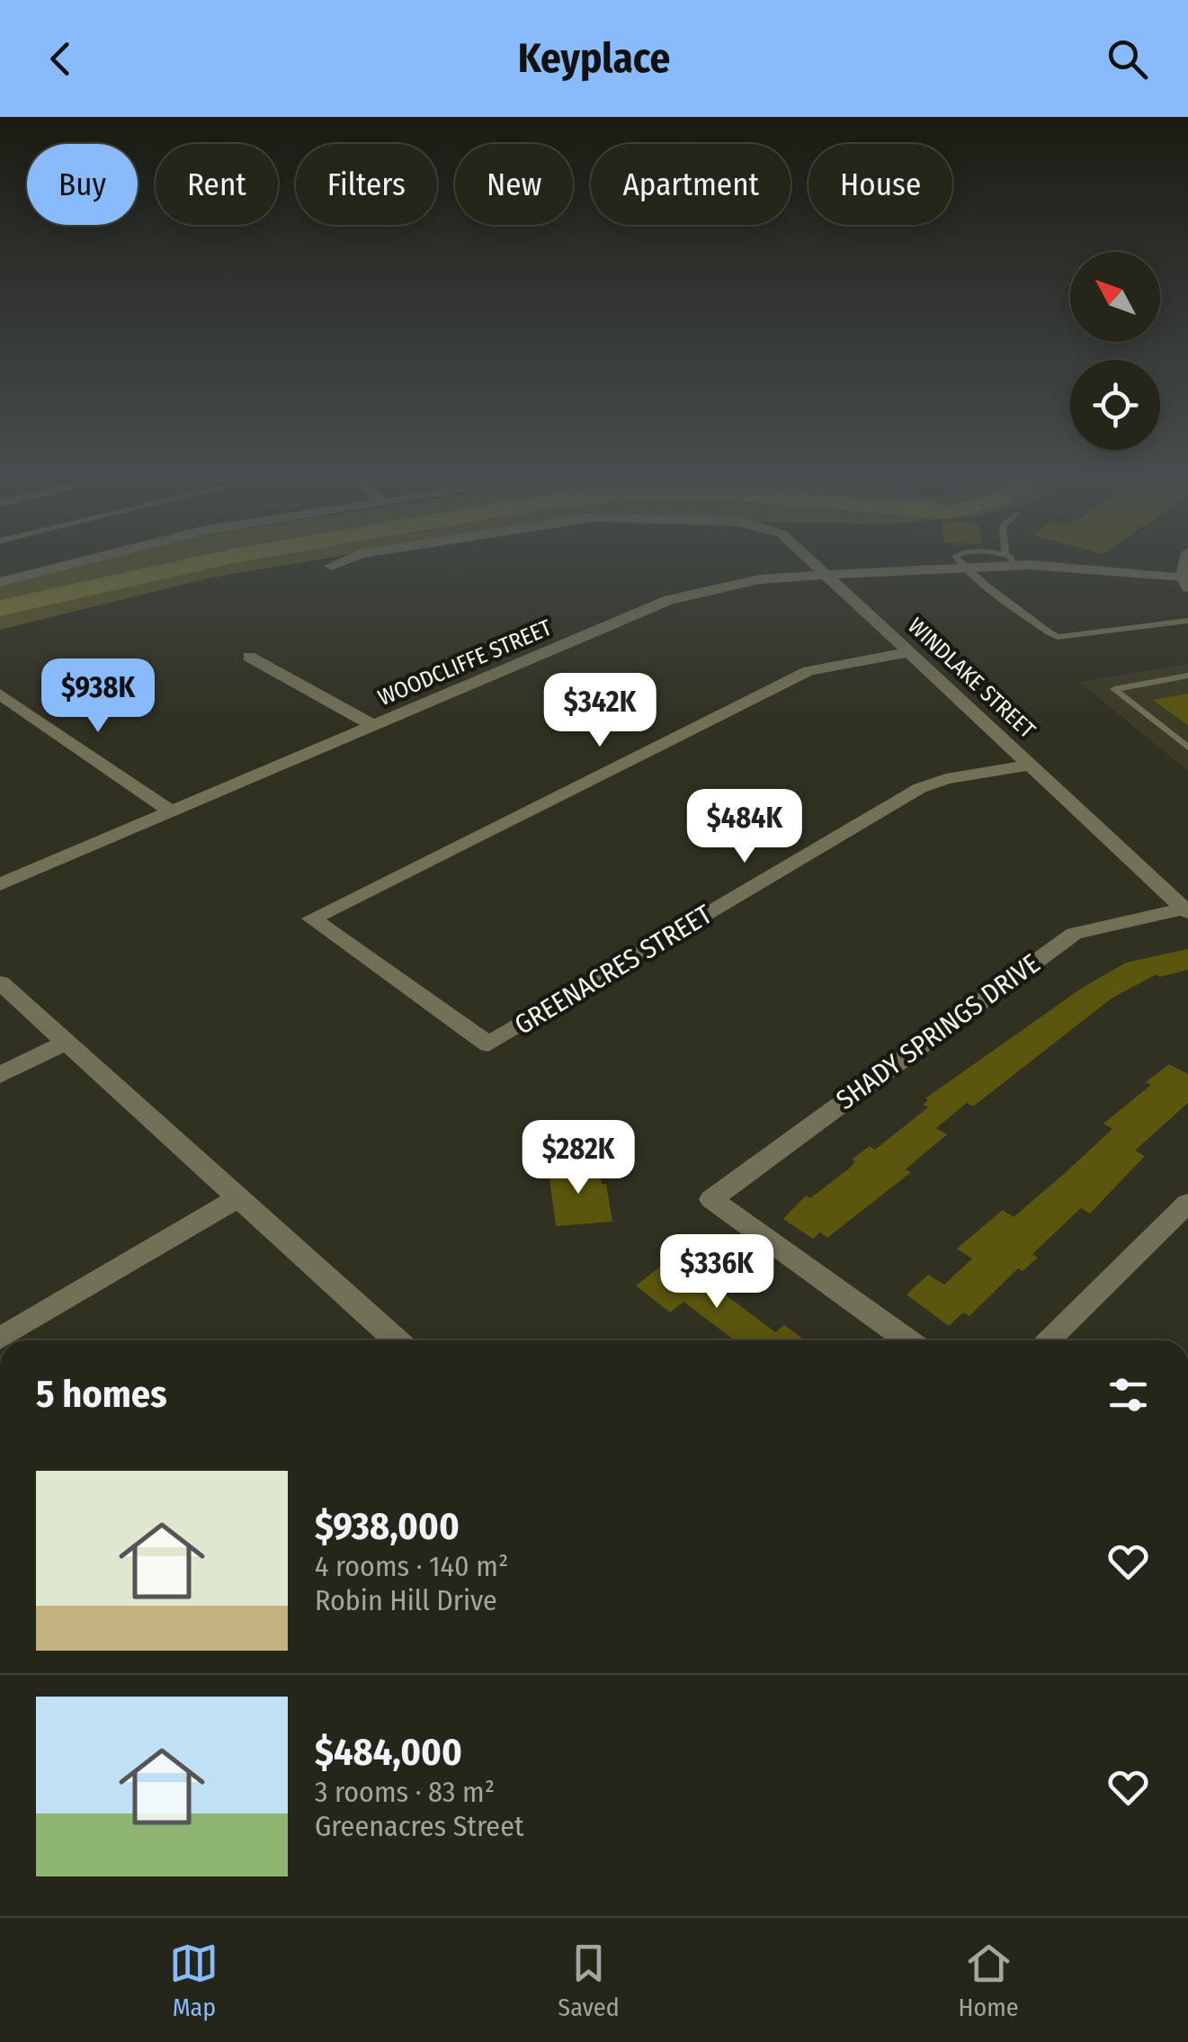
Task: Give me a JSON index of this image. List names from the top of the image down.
{
  "streets": {
    "street": [
      "WOODCLIFFE STREET",
      "WINDLAKE STREET",
      "GREENACRES STREET",
      "SHADY SPRINGS DRIVE"
    ]
  },
  "crossings": [
    ["WOODCLIFFE STREET", "WINDLAKE STREET"],
    ["WINDLAKE STREET", "GREENACRES STREET"],
    ["WINDLAKE STREET", "SHADY SPRINGS DRIVE"]
  ],
  "north": "top left",
  "page": {
    "header": "Keyplace",
    "chip": [
      "Buy",
      "Rent",
      "Filters",
      "New",
      "Apartment",
      "House"
    ],
    "price": [
      "$938K",
      "$342K",
      "$484K",
      "$282K",
      "$336K"
    ],
    "heading": "5 homes",
    "list": [
      {
        "name": "$938,000",
        "note": "4 rooms · 140 m² · Robin Hill Drive"
      },
      {
        "name": "$484,000",
        "note": "3 rooms · 83 m² · Greenacres Street"
      }
    ],
    "tabs": ["Map", "Saved", "Home"]
  }
}
